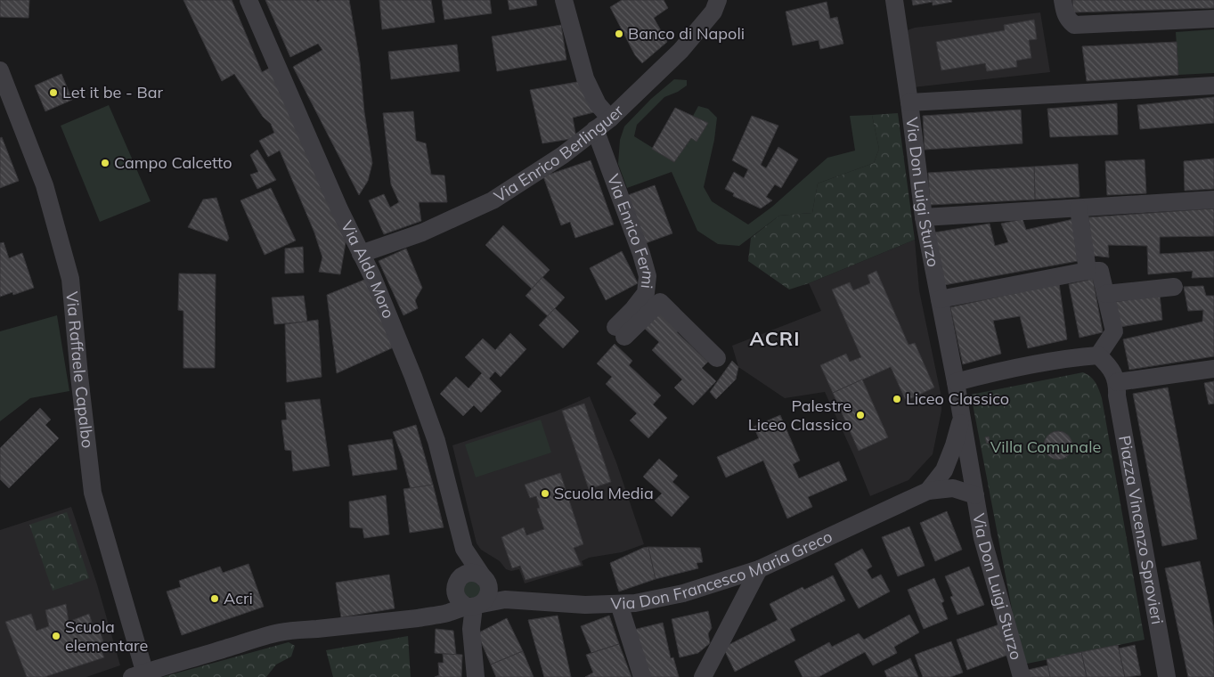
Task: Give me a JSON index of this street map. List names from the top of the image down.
{
  "streets": {
    "street": [
      "Via Enrico Berlinguer",
      "Via Don Luigi Sturzo",
      "Via Enrico Fermi",
      "Via Aldo Moro",
      "Via Raffaele Capalbo",
      "Piazza Vincenzo Sprovieri",
      "Via Don Francesco Maria Greco"
    ]
  },
  "crossings": [
    ["Via Enrico Berlinguer", "Via Enrico Fermi"],
    ["Via Enrico Berlinguer", "Via Aldo Moro"],
    ["Via Aldo Moro", "Via Don Francesco Maria Greco"]
  ],
  "districts": ["ACRI"],
  "parks": ["Villa Comunale"],
  "places": [
    "Banco di Napoli",
    "Let it be - Bar",
    "Campo Calcetto",
    "Liceo Classico",
    "Palestre Liceo Classico",
    "Scuola Media",
    "Acri",
    "Scuola elementare"
  ]
}
